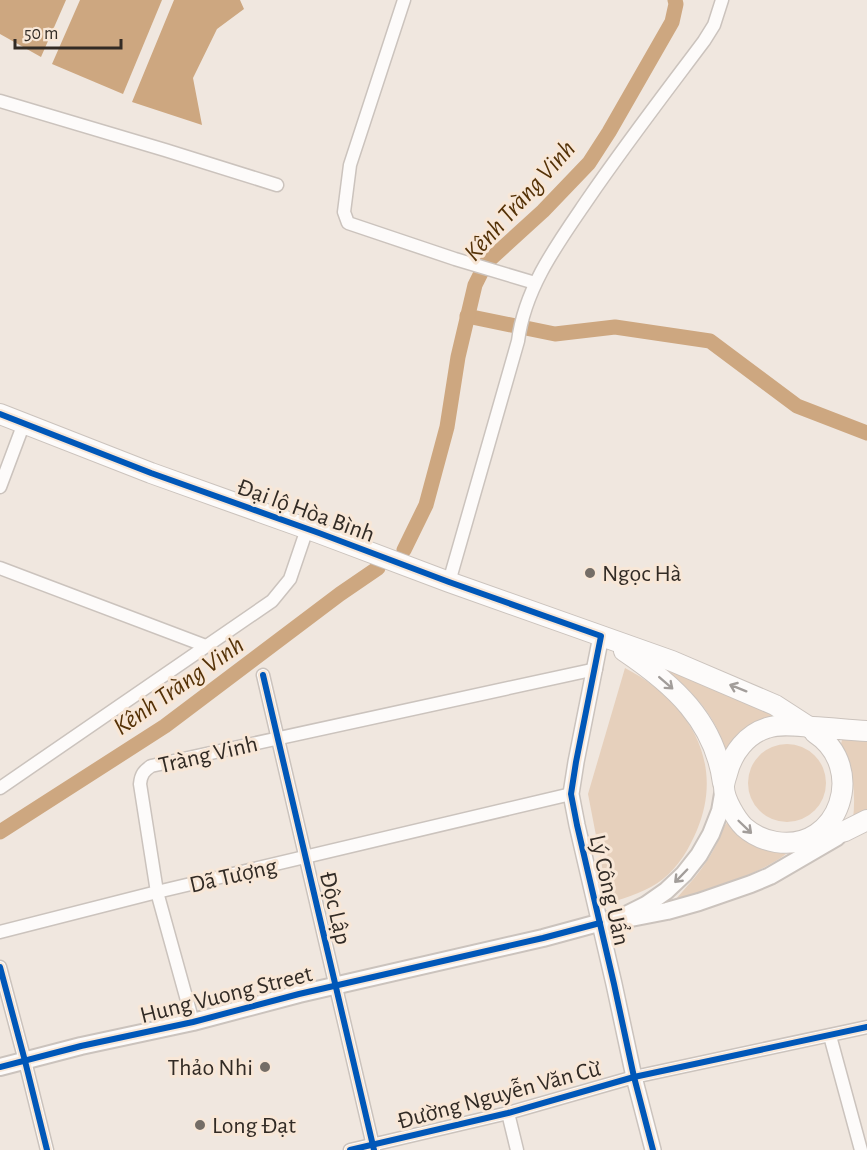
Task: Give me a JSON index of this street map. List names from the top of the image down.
{
  "streets": {
    "highway": ["Đại lộ Hòa Bình"],
    "main road": ["Hung Vuong Street"],
    "street": [
      "Tràng Vinh",
      "Dã Tượng",
      "Lý Công Uẩn",
      "Độc Lập",
      "Đường Nguyễn Văn Cừ"
    ]
  },
  "crossings": [
    ["Đại lộ Hòa Bình", "Lý Công Uẩn"],
    ["Tràng Vinh", "Dã Tượng"],
    ["Tràng Vinh", "Lý Công Uẩn"],
    ["Tràng Vinh", "Độc Lập"],
    ["Tràng Vinh", "Hung Vuong Street"],
    ["Dã Tượng", "Lý Công Uẩn"],
    ["Dã Tượng", "Độc Lập"],
    ["Lý Công Uẩn", "Hung Vuong Street"],
    ["Lý Công Uẩn", "Đường Nguyễn Văn Cừ"],
    ["Độc Lập", "Hung Vuong Street"],
    ["Độc Lập", "Đường Nguyễn Văn Cừ"]
  ],
  "water": ["Kênh Tràng Vinh"],
  "places": ["Ngọc Hà", "Thảo Nhi", "Long Đạt"],
  "scale_bar": "50 m"
}
